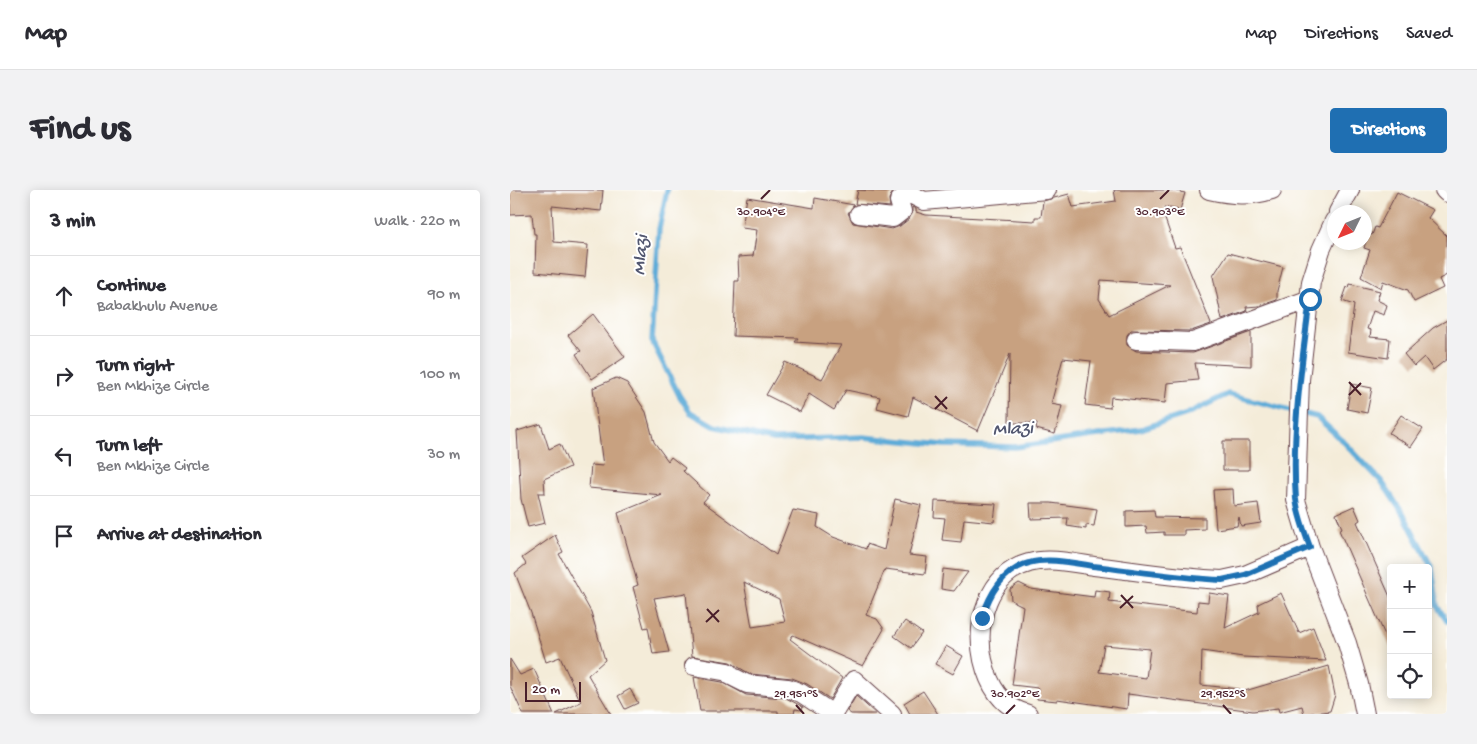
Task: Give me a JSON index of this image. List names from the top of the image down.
{
  "water": ["Mlazi"],
  "scale_bar": "20 m",
  "north": "bottom left",
  "page": {
    "header": "Map",
    "nav": ["Map", "Directions", "Saved"],
    "buttons": "Directions",
    "title": "Find us",
    "heading": ["3 min", "Walk · 220 m"],
    "list": [
      ["Continue", "Babakhulu Avenue", "90 m"],
      ["Turn right", "Ben Mkhize Circle", "100 m"],
      ["Turn left", "Ben Mkhize Circle", "30 m"],
      "Arrive at destination"
    ],
    "map_buttons": ["+", "−"],
    "scale": "20 m"
  },
  "coordinates": [
    "30.904°E",
    "30.903°E",
    "29.951°S",
    "29.952°S",
    "30.902°E"
  ]
}
